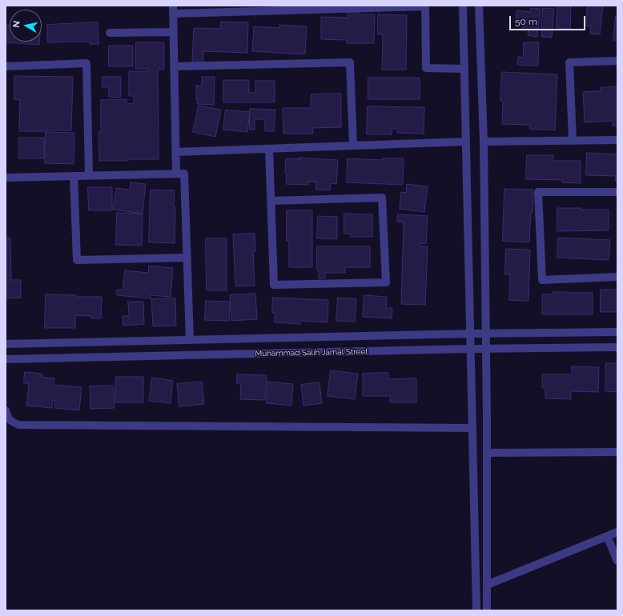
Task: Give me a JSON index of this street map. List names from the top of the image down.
{
  "streets": {
    "street": ["Muhammad Salih Jamal Street"]
  },
  "scale_bar": "50 m",
  "north": "left"
}
